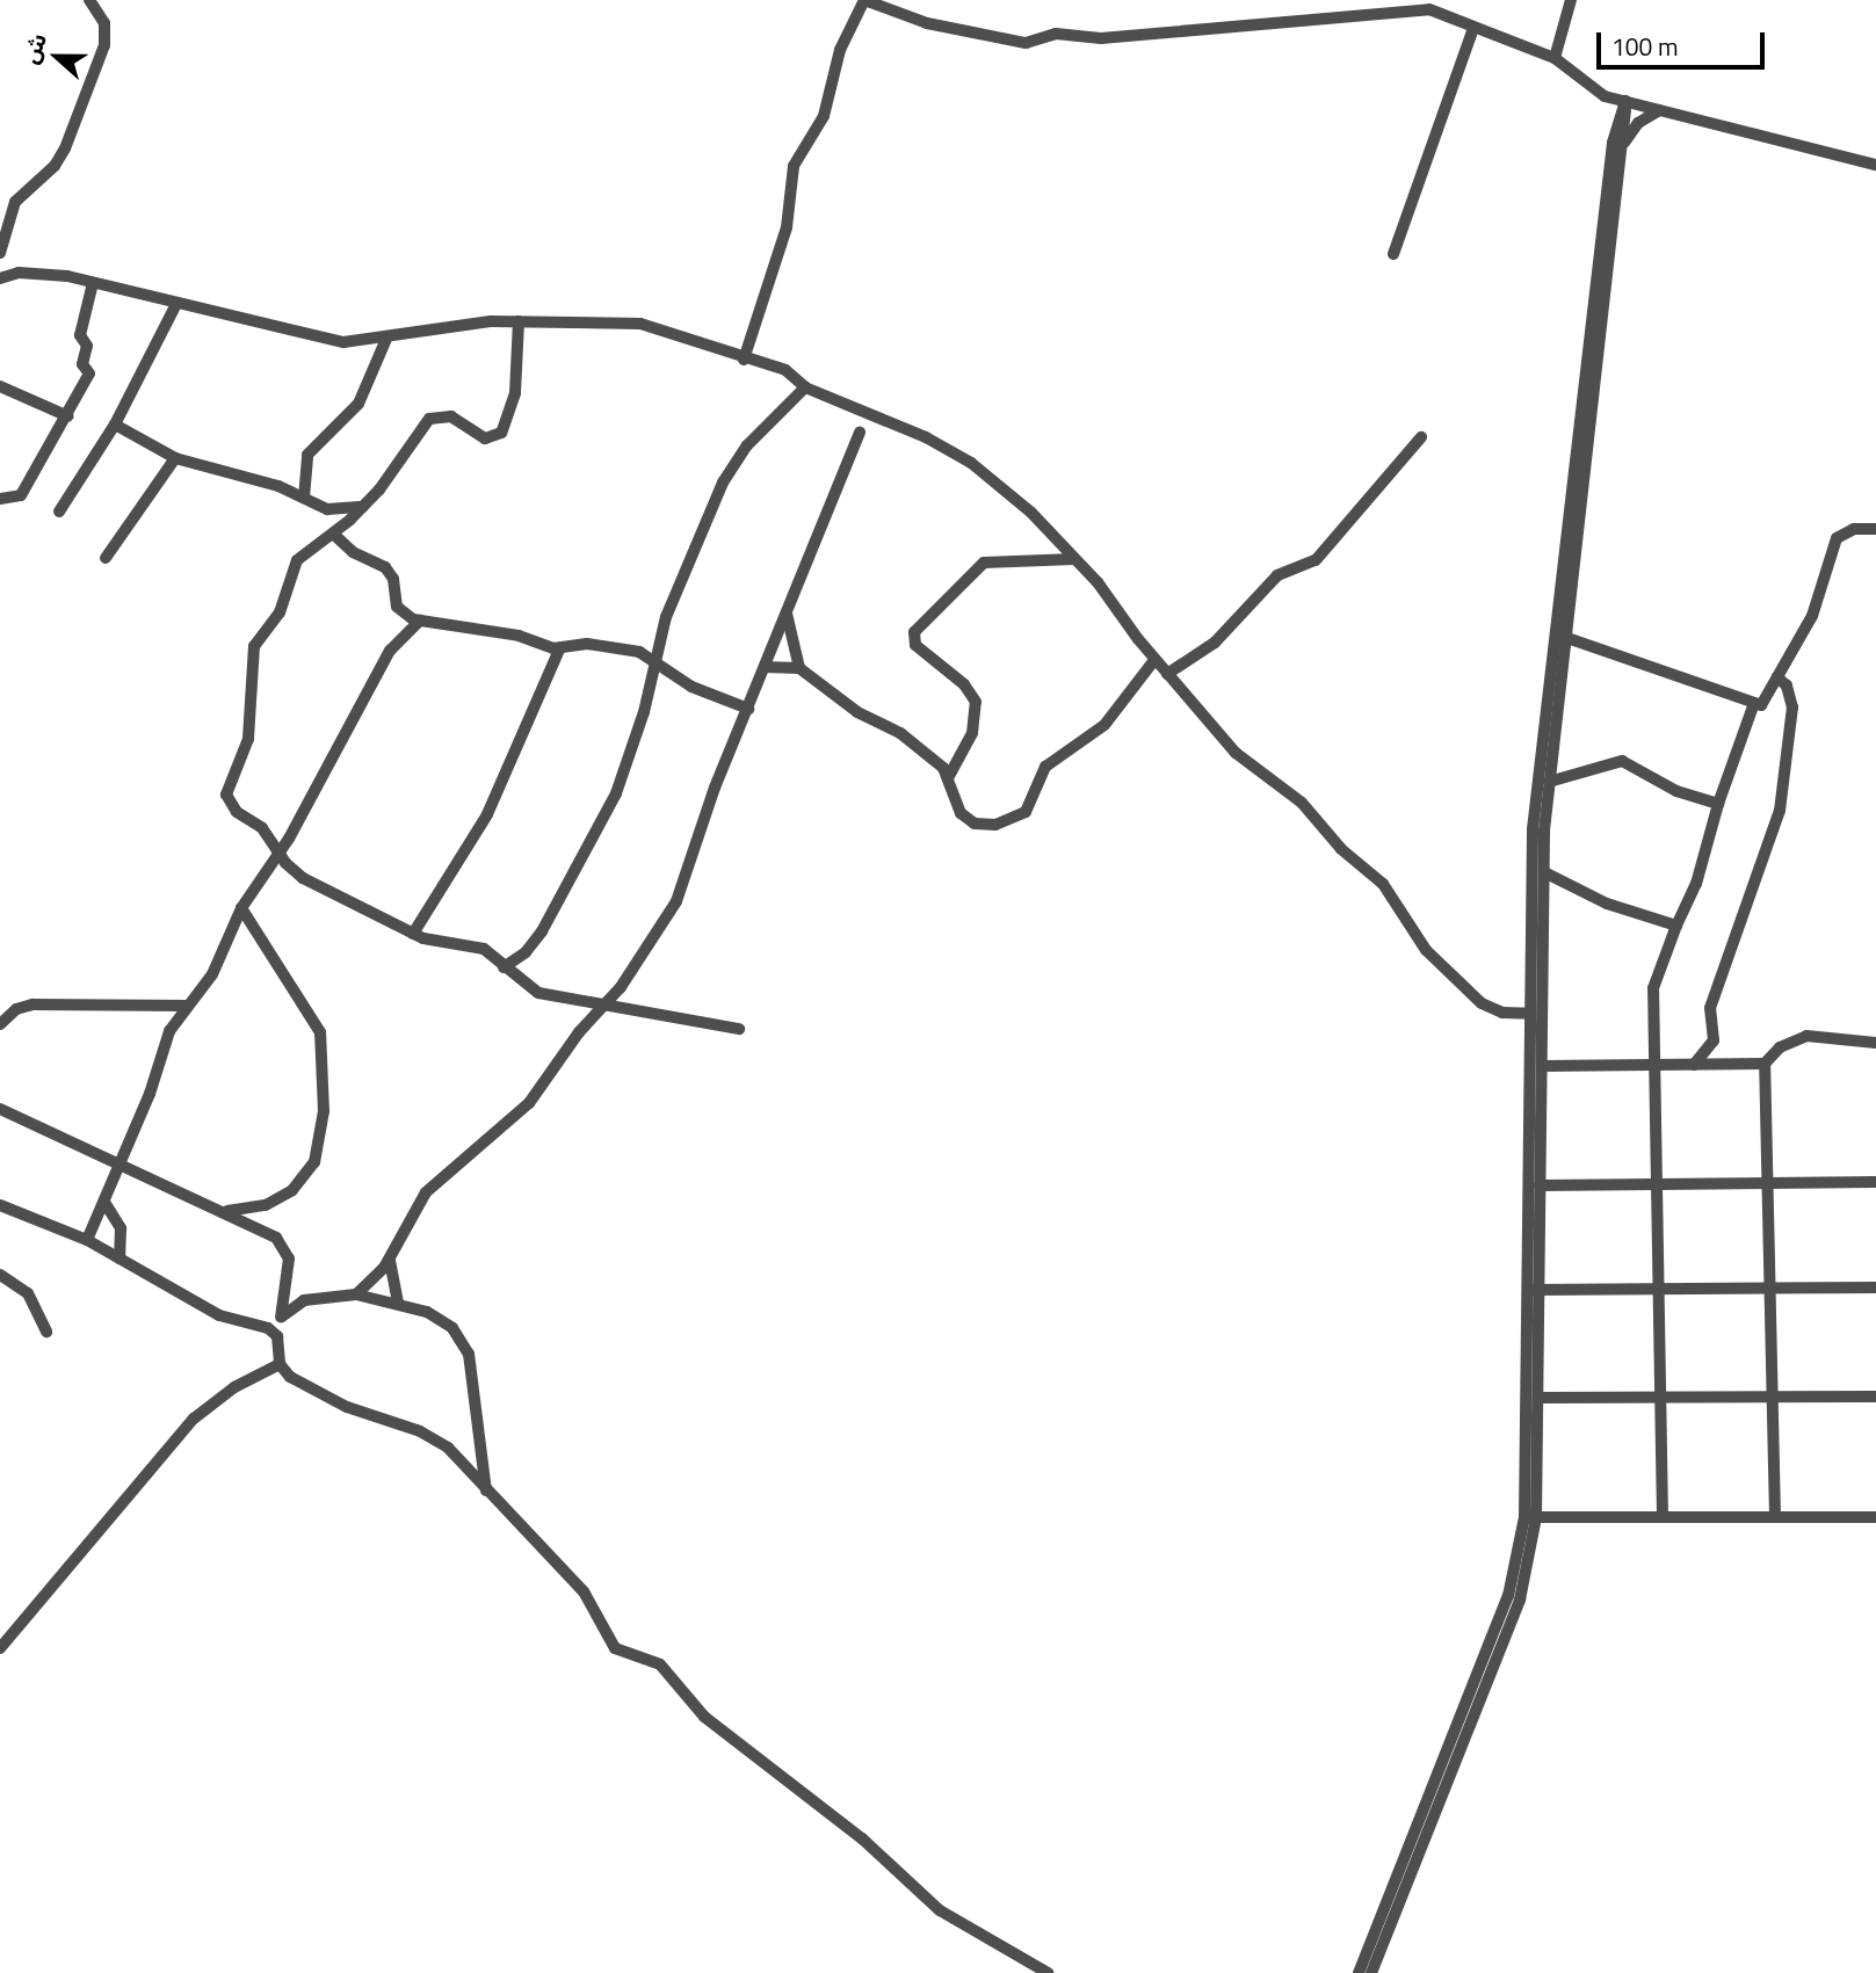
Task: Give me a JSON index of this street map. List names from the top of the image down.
{
  "scale_bar": "100 m",
  "north": "left"
}
